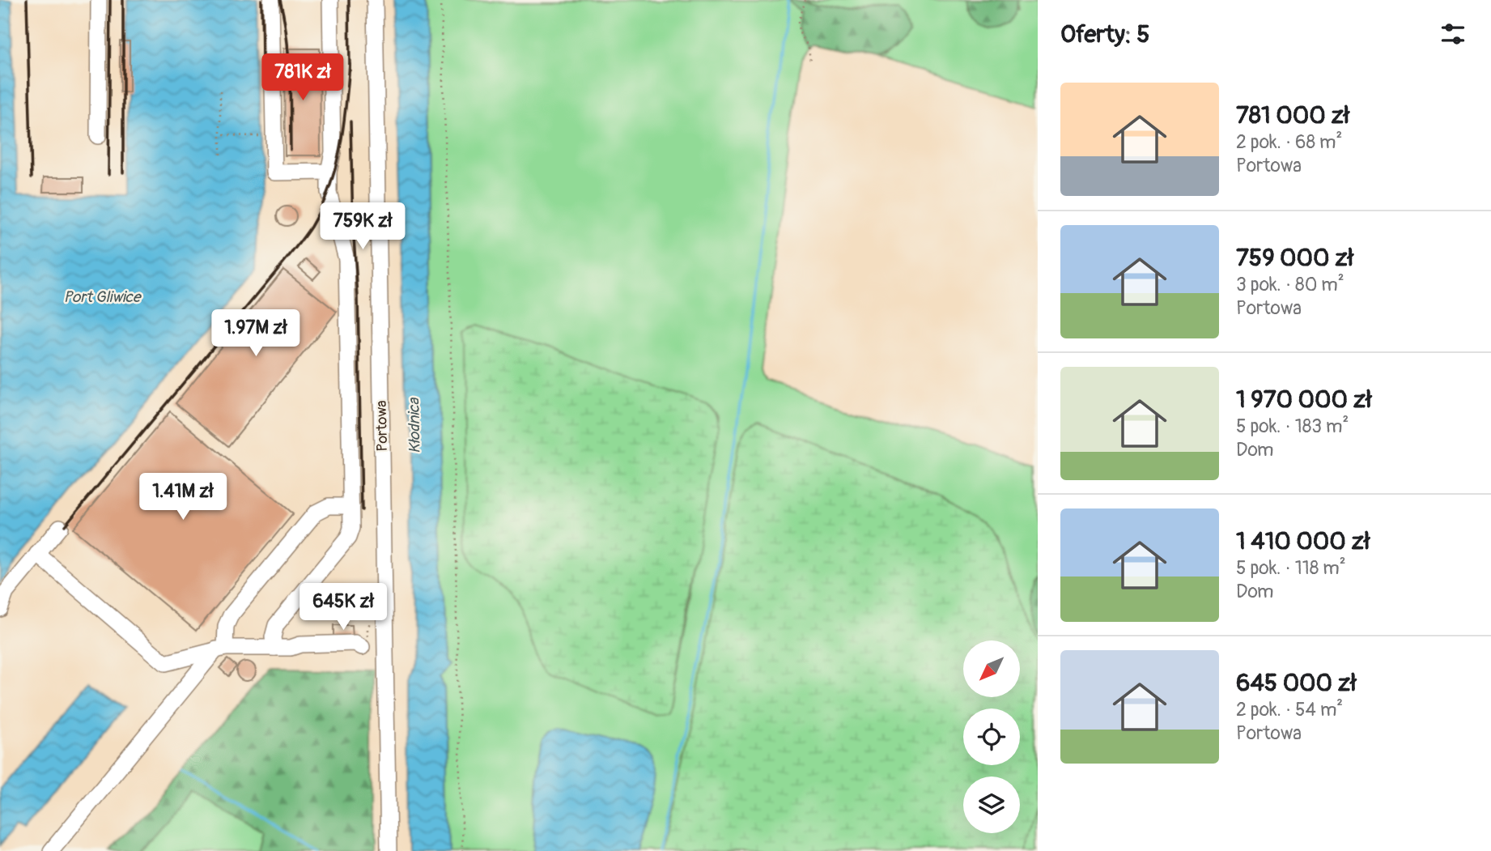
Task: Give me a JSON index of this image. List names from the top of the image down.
{
  "streets": {
    "street": ["Portowa"]
  },
  "water": ["Port Gliwice", "Kłodnica"],
  "north": "bottom left",
  "page": {
    "heading": "Oferty: 5",
    "price": [
      "781K zł",
      "759K zł",
      "1.97M zł",
      "1.41M zł",
      "645K zł"
    ],
    "list": [
      {
        "name": "781 000 zł",
        "note": "2 pok. · 68 m² · Portowa"
      },
      {
        "name": "759 000 zł",
        "note": "3 pok. · 80 m² · Portowa"
      },
      {
        "name": "1 970 000 zł",
        "note": "5 pok. · 183 m² · Dom"
      },
      {
        "name": "1 410 000 zł",
        "note": "5 pok. · 118 m² · Dom"
      },
      {
        "name": "645 000 zł",
        "note": "2 pok. · 54 m² · Portowa"
      }
    ]
  }
}
